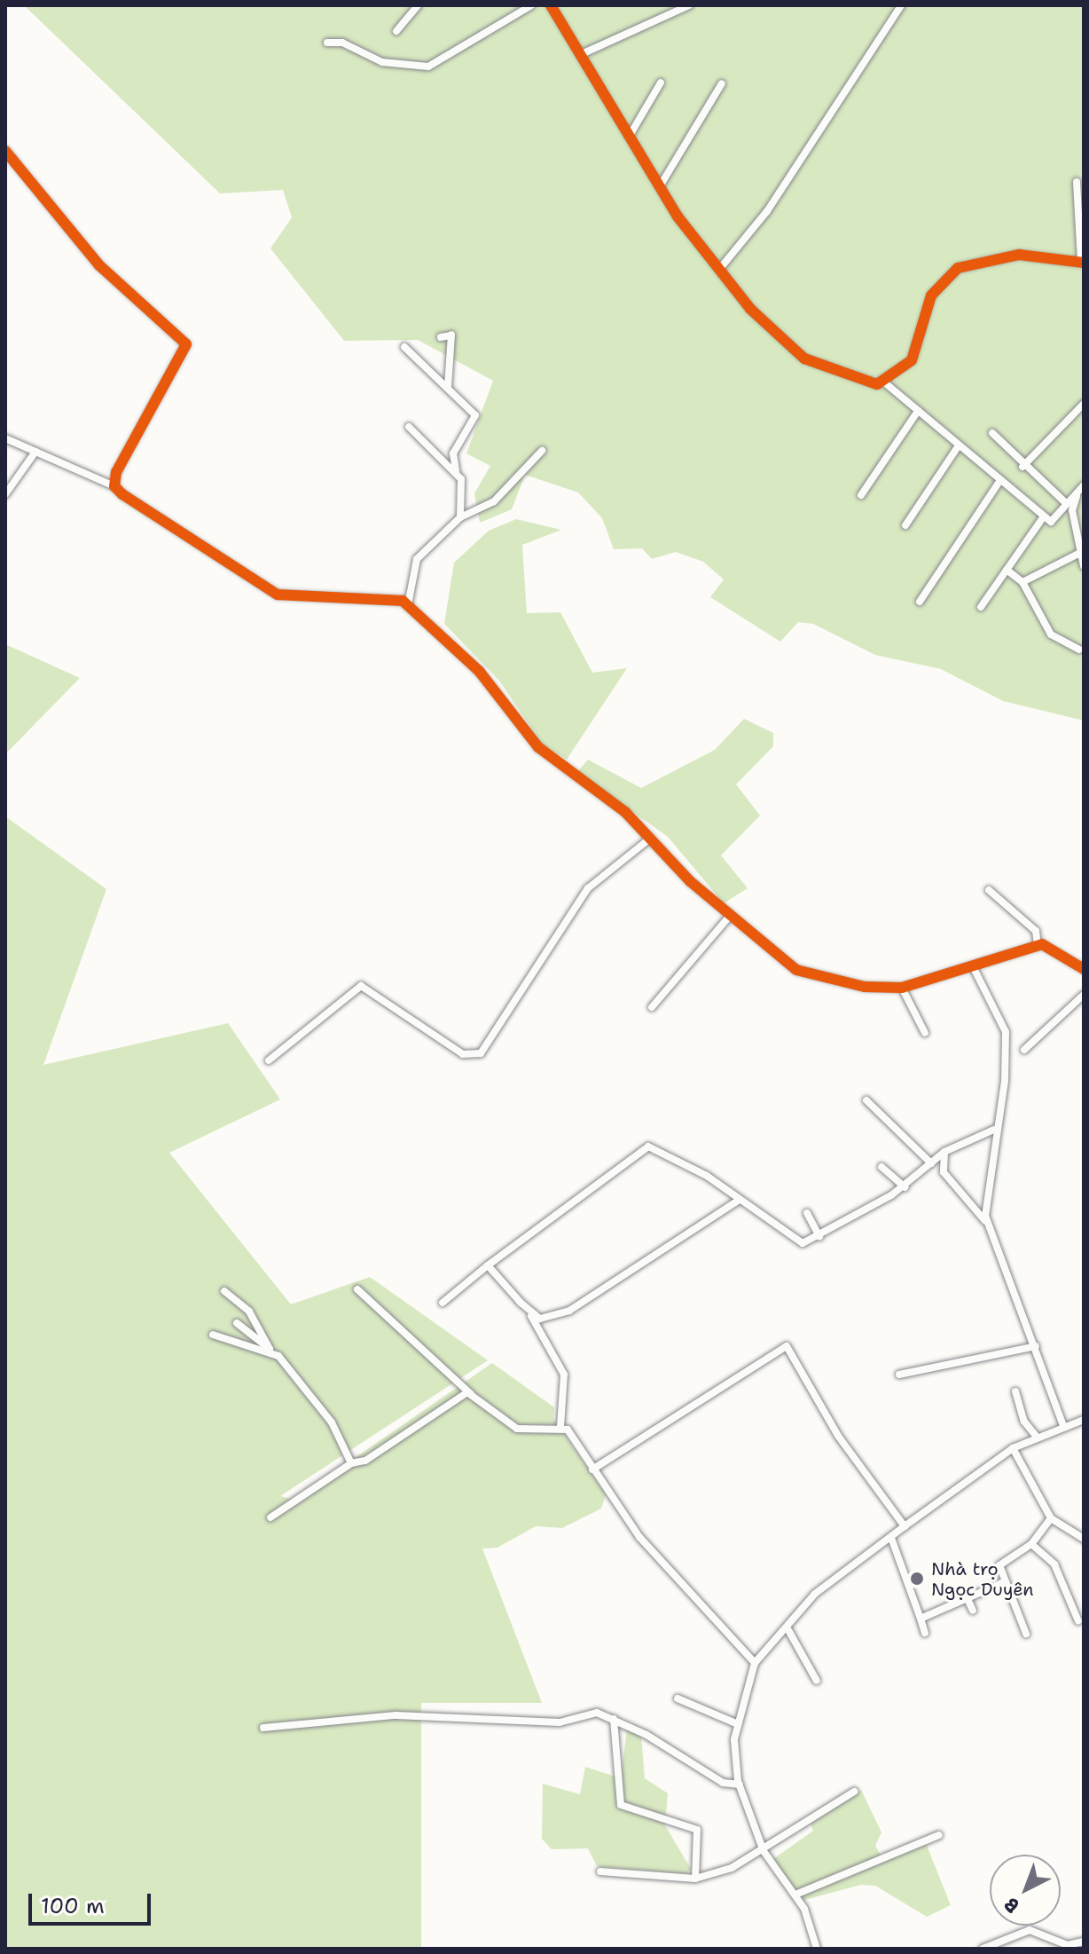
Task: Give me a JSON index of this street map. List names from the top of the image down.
{
  "places": ["Nhà trọ Ngọc Duyên"],
  "scale_bar": "100 m",
  "north": "bottom left"
}
